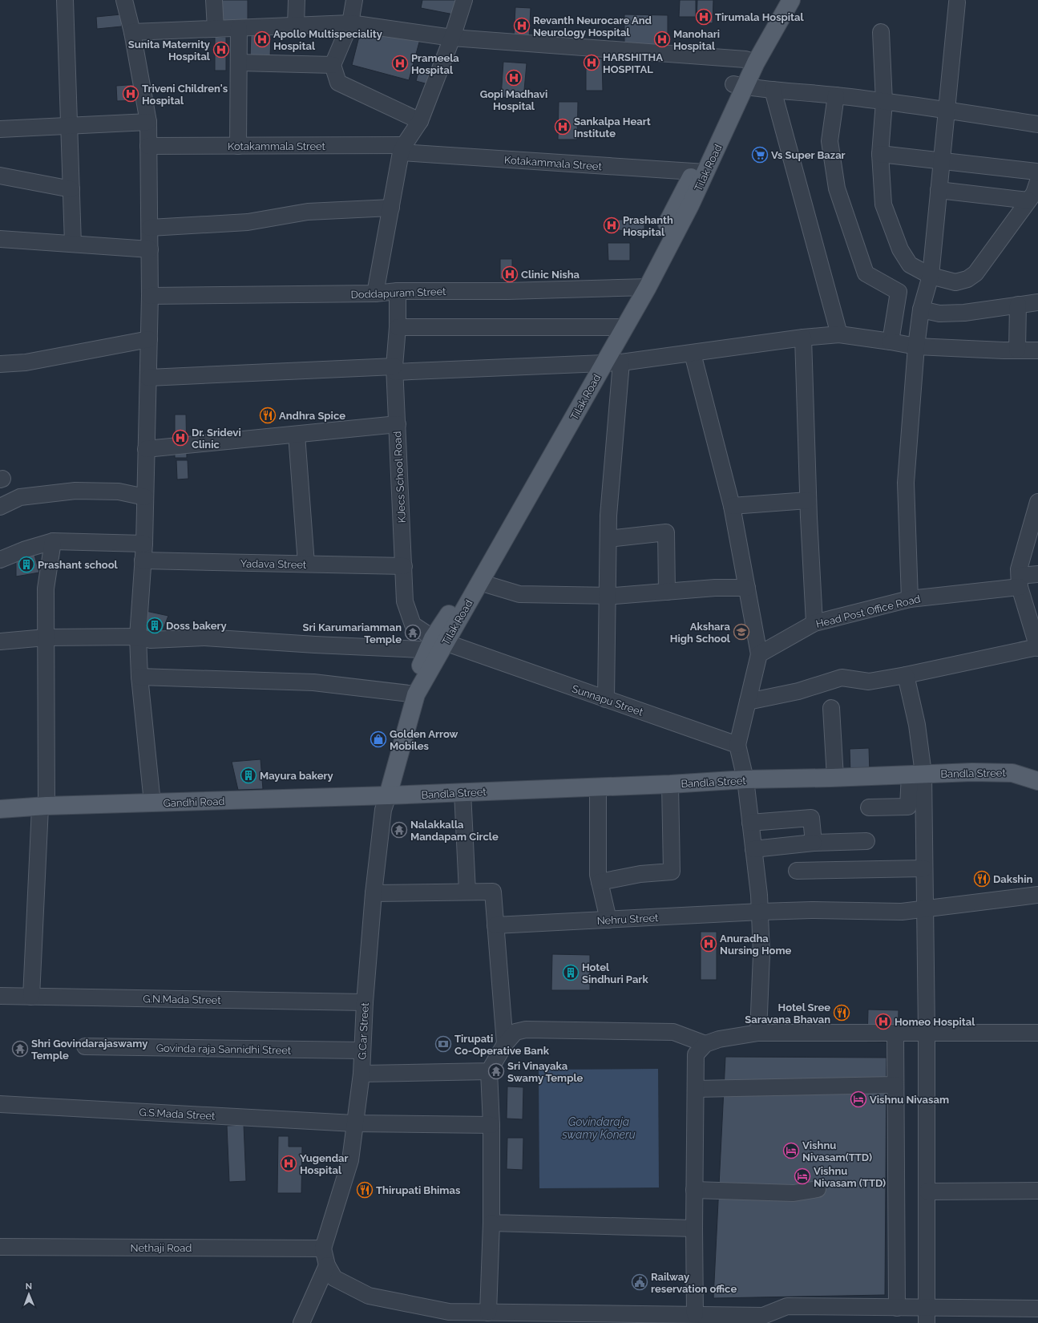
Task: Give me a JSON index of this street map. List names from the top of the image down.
{
  "streets": {
    "main road": ["Tilak Road", "Bandla Street", "Gandhi Road"],
    "street": [
      "Kotakammala Street",
      "Doddapuram Street",
      "KJecs School Road",
      "Yadava Street",
      "Head Post Office Road",
      "Sunnapu Street",
      "Nehru Street",
      "G.N.Mada Street",
      "G.Car Street",
      "Govinda raja Sannidhi Street",
      "G.S.Mada Street",
      "Nethaji Road"
    ]
  },
  "crossings": [
    ["Kotakammala Street", "Tilak Road"],
    ["Tilak Road", "Doddapuram Street"],
    ["Tilak Road", "KJecs School Road"],
    ["Tilak Road", "Sunnapu Street"],
    ["Tilak Road", "Bandla Street"],
    ["Tilak Road", "Gandhi Road"],
    ["Tilak Road", "G.Car Street"],
    ["Doddapuram Street", "KJecs School Road"],
    ["KJecs School Road", "Yadava Street"],
    ["KJecs School Road", "Sunnapu Street"],
    ["Bandla Street", "Gandhi Road"],
    ["Bandla Street", "G.Car Street"],
    ["Gandhi Road", "G.Car Street"],
    ["G.N.Mada Street", "G.Car Street"],
    ["G.Car Street", "Govinda raja Sannidhi Street"],
    ["G.Car Street", "G.S.Mada Street"],
    ["G.Car Street", "Nethaji Road"]
  ],
  "water": ["Govindaraja swamy Koneru"],
  "places": {
    "hospital": [
      "Tirumala Hospital",
      "Revanth Neurocare And Neurology Hospital",
      "Apollo Multispeciality Hospital",
      "Manohari Hospital",
      "Sunita Maternity Hospital",
      "HARSHITHA HOSPITAL",
      "Prameela Hospital",
      "Gopi Madhavi Hospital",
      "Triveni Children's Hospital",
      "Sankalpa Heart Institute",
      "Prashanth Hospital",
      "Clinic Nisha",
      "Dr. Sridevi Clinic",
      "Anuradha Nursing Home",
      "Homeo Hospital",
      "Yugendar Hospital"
    ],
    "supermarket": ["Vs Super Bazar"],
    "restaurant": [
      "Andhra Spice",
      "Dakshin",
      "Hotel Sree Saravana Bhavan",
      "Thirupati Bhimas"
    ],
    "building": [
      "Prashant school",
      "Doss bakery",
      "Mayura bakery",
      "Hotel Sindhuri Park"
    ],
    "school or university": ["Akshara High School"],
    "temple": [
      "Sri Karumariamman Temple",
      "Nalakkalla Mandapam Circle",
      "Shri Govindarajaswamy Temple",
      "Sri Vinayaka Swamy Temple"
    ],
    "shop": ["Golden Arrow Mobiles"],
    "bank": ["Tirupati Co-Operative Bank"],
    "hotel": ["Vishnu Nivasam", "Vishnu Nivasam(TTD)", "Vishnu Nivasam (TTD)"],
    "public building": ["Railway reservation office"]
  },
  "north": "top"
}
